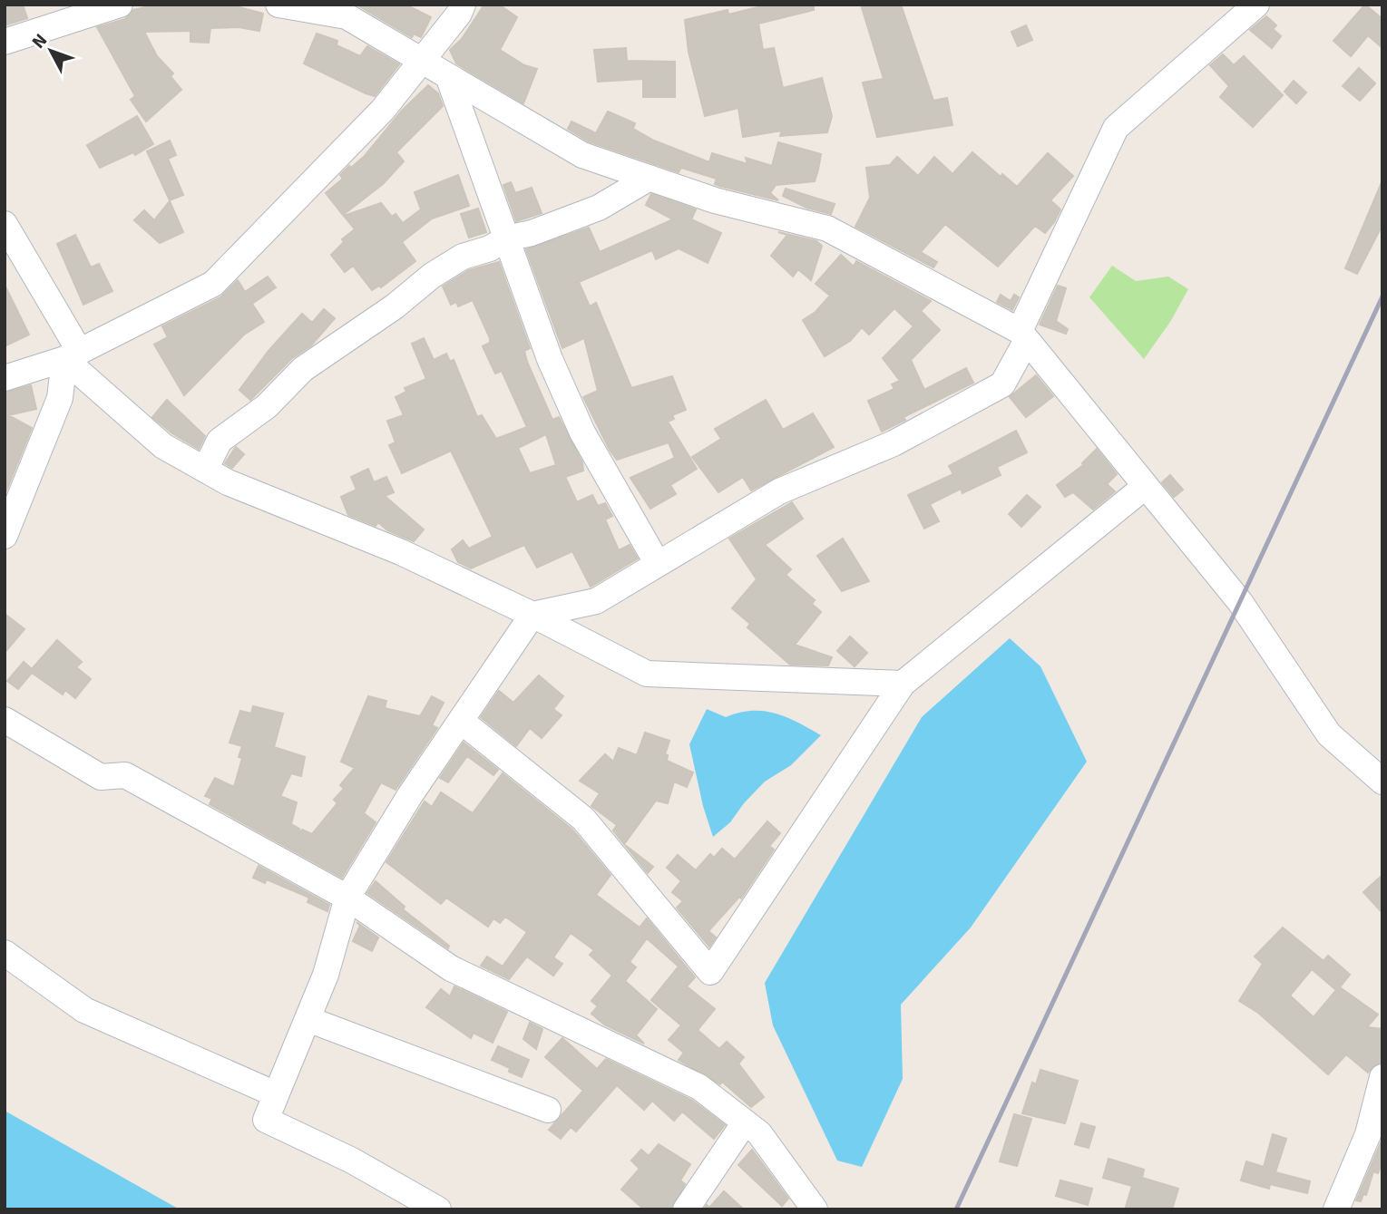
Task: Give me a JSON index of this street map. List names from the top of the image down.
{
  "north": "top left"
}
